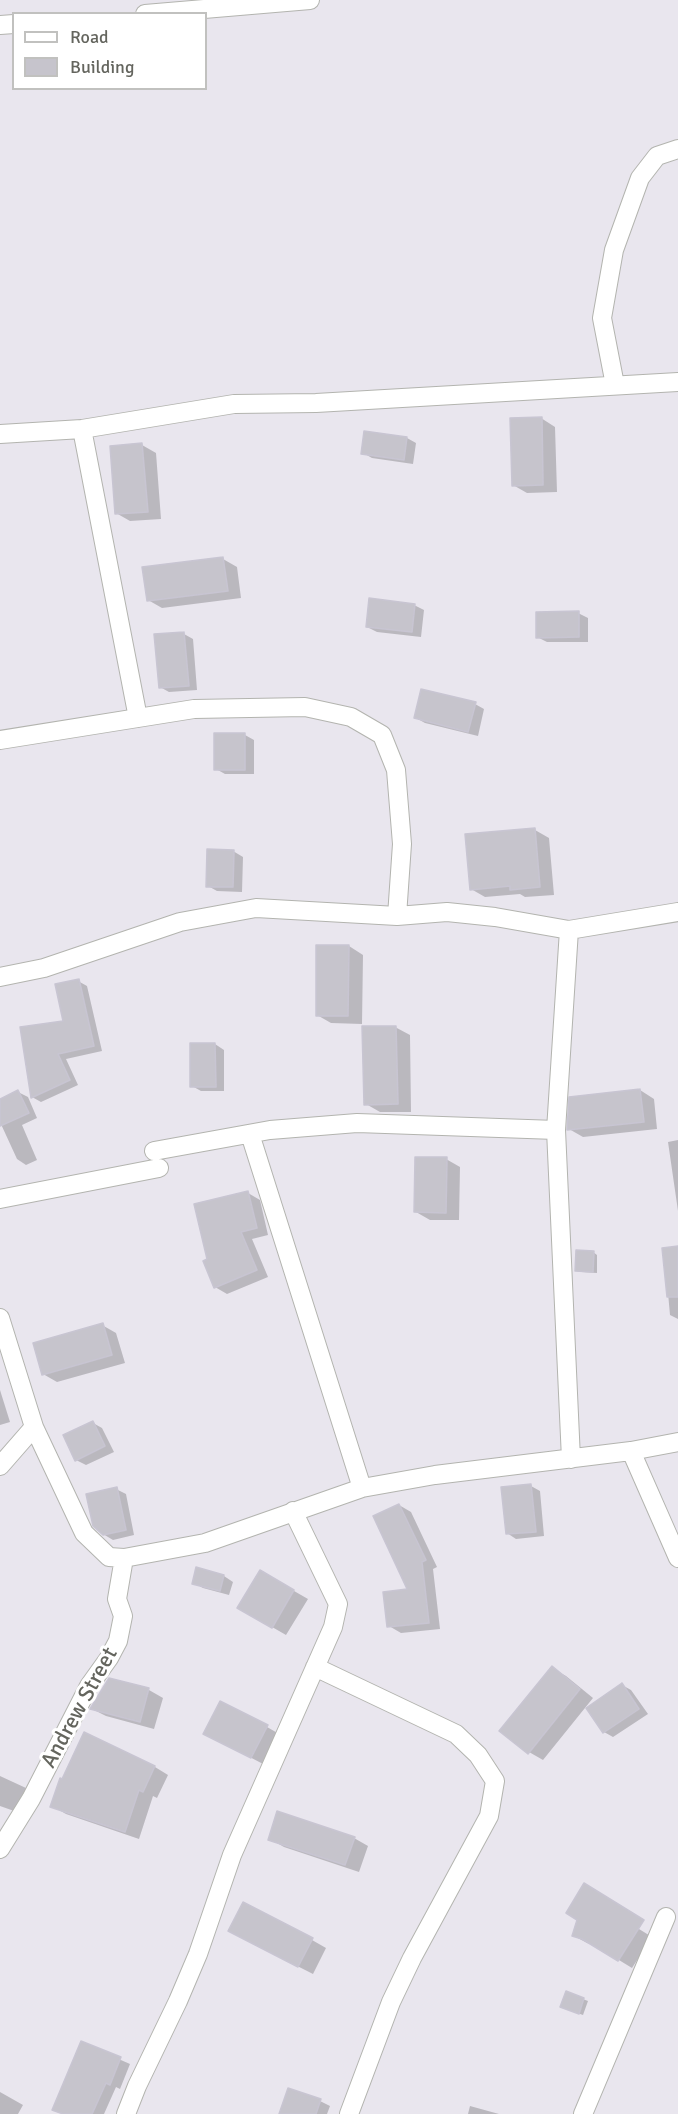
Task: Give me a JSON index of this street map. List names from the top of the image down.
{
  "streets": {
    "street": ["Andrew Street"]
  },
  "legend": ["Road", "Building"]
}
